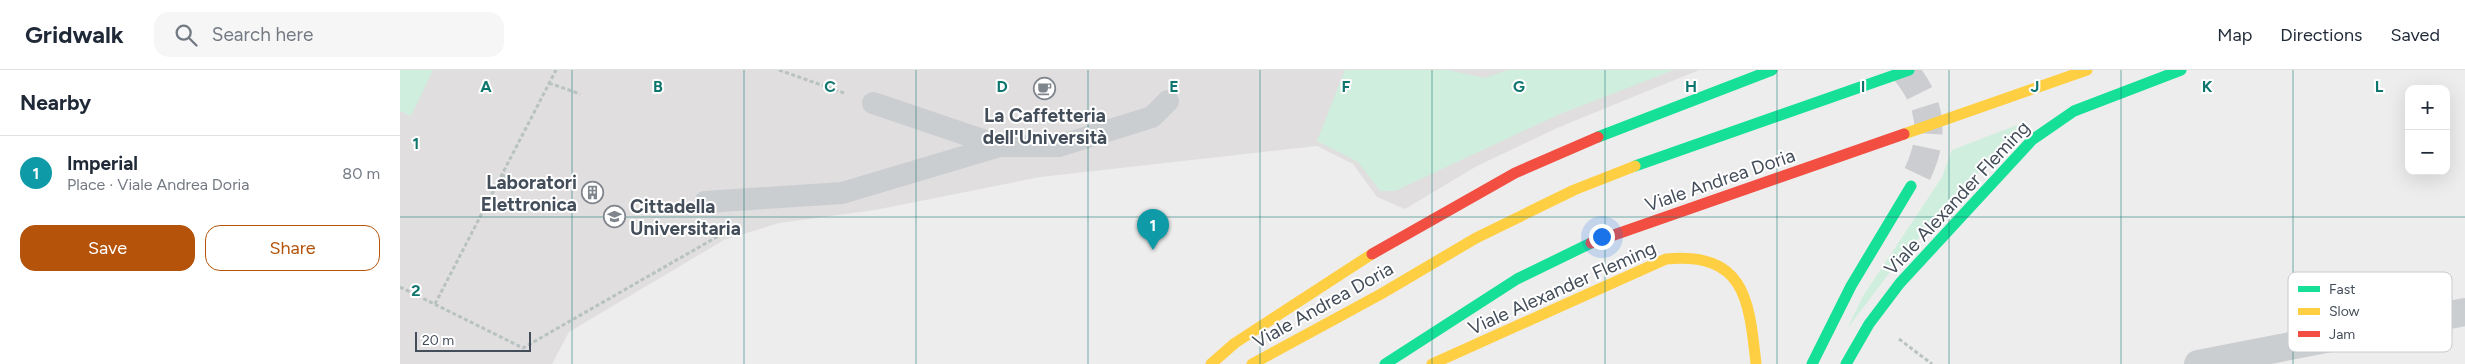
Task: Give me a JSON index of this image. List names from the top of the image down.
{
  "streets": {
    "main road": ["Viale Andrea Doria", "Viale Alexander Fleming"]
  },
  "places": {
    "cafe": ["La Caffetteria dell'Università"],
    "building": ["Laboratori Elettronica"],
    "school or university": ["Cittadella Universitaria"]
  },
  "legend": ["Fast", "Slow", "Jam"],
  "scale_bar": "20 m",
  "page": {
    "header": "Gridwalk",
    "search": "Search here",
    "nav": ["Map", "Directions", "Saved"],
    "heading": "Nearby",
    "map_buttons": ["+", "−"],
    "list": [
      {
        "mark": "1",
        "name": "Imperial",
        "note": "Place · Viale Andrea Doria",
        "value": "80 m"
      }
    ],
    "pins": "1",
    "buttons": ["Save", "Share"],
    "scale": "20 m"
  },
  "grid": {
    "columns": [
      "A",
      "B",
      "C",
      "D",
      "E",
      "F",
      "G",
      "H",
      "I",
      "J",
      "K",
      "L"
    ],
    "rows": ["1", "2"]
  }
}
